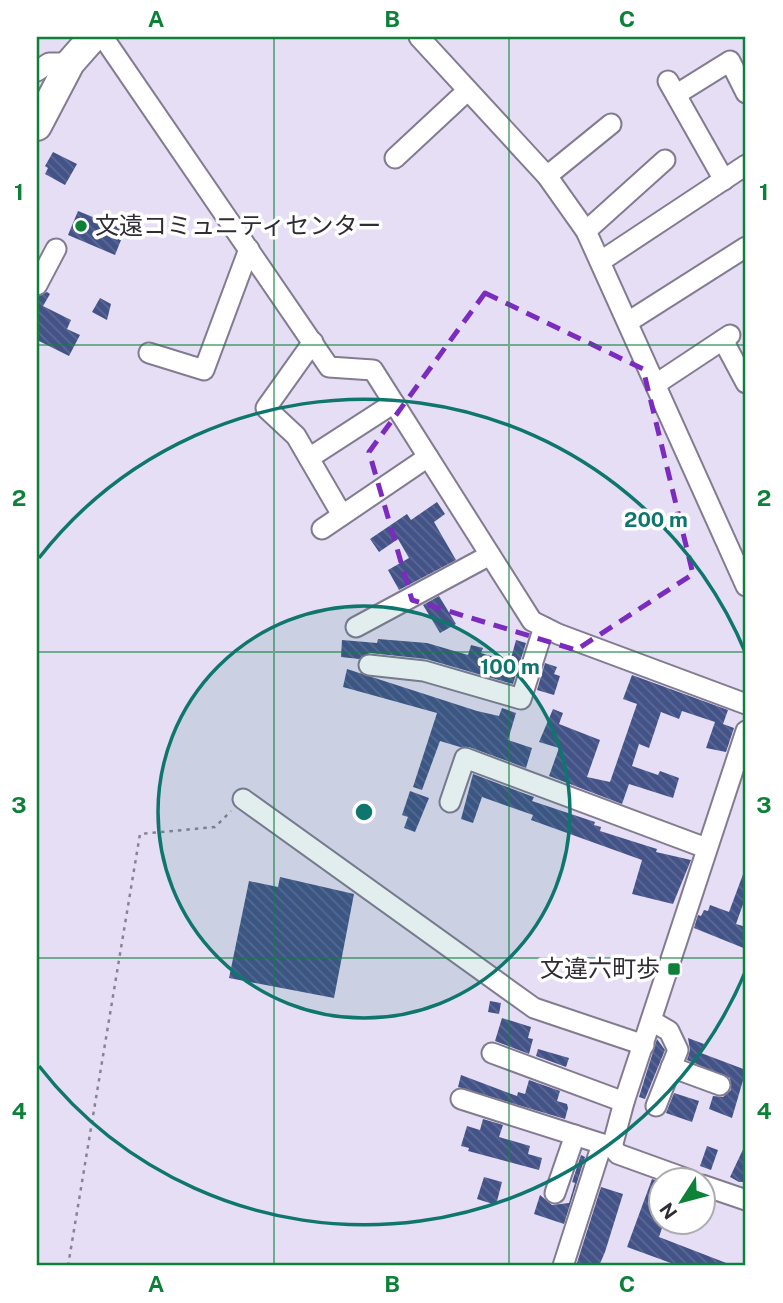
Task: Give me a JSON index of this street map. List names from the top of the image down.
{
  "places": {
    "other": ["文遠コミュニティセンター"],
    "transit": ["文違六町歩"]
  },
  "north": "bottom left",
  "grid": {
    "columns": ["A", "B", "C"],
    "rows": [
      "1",
      "2",
      "3",
      "4"
    ]
  },
  "rings": ["200 m", "100 m"]
}
